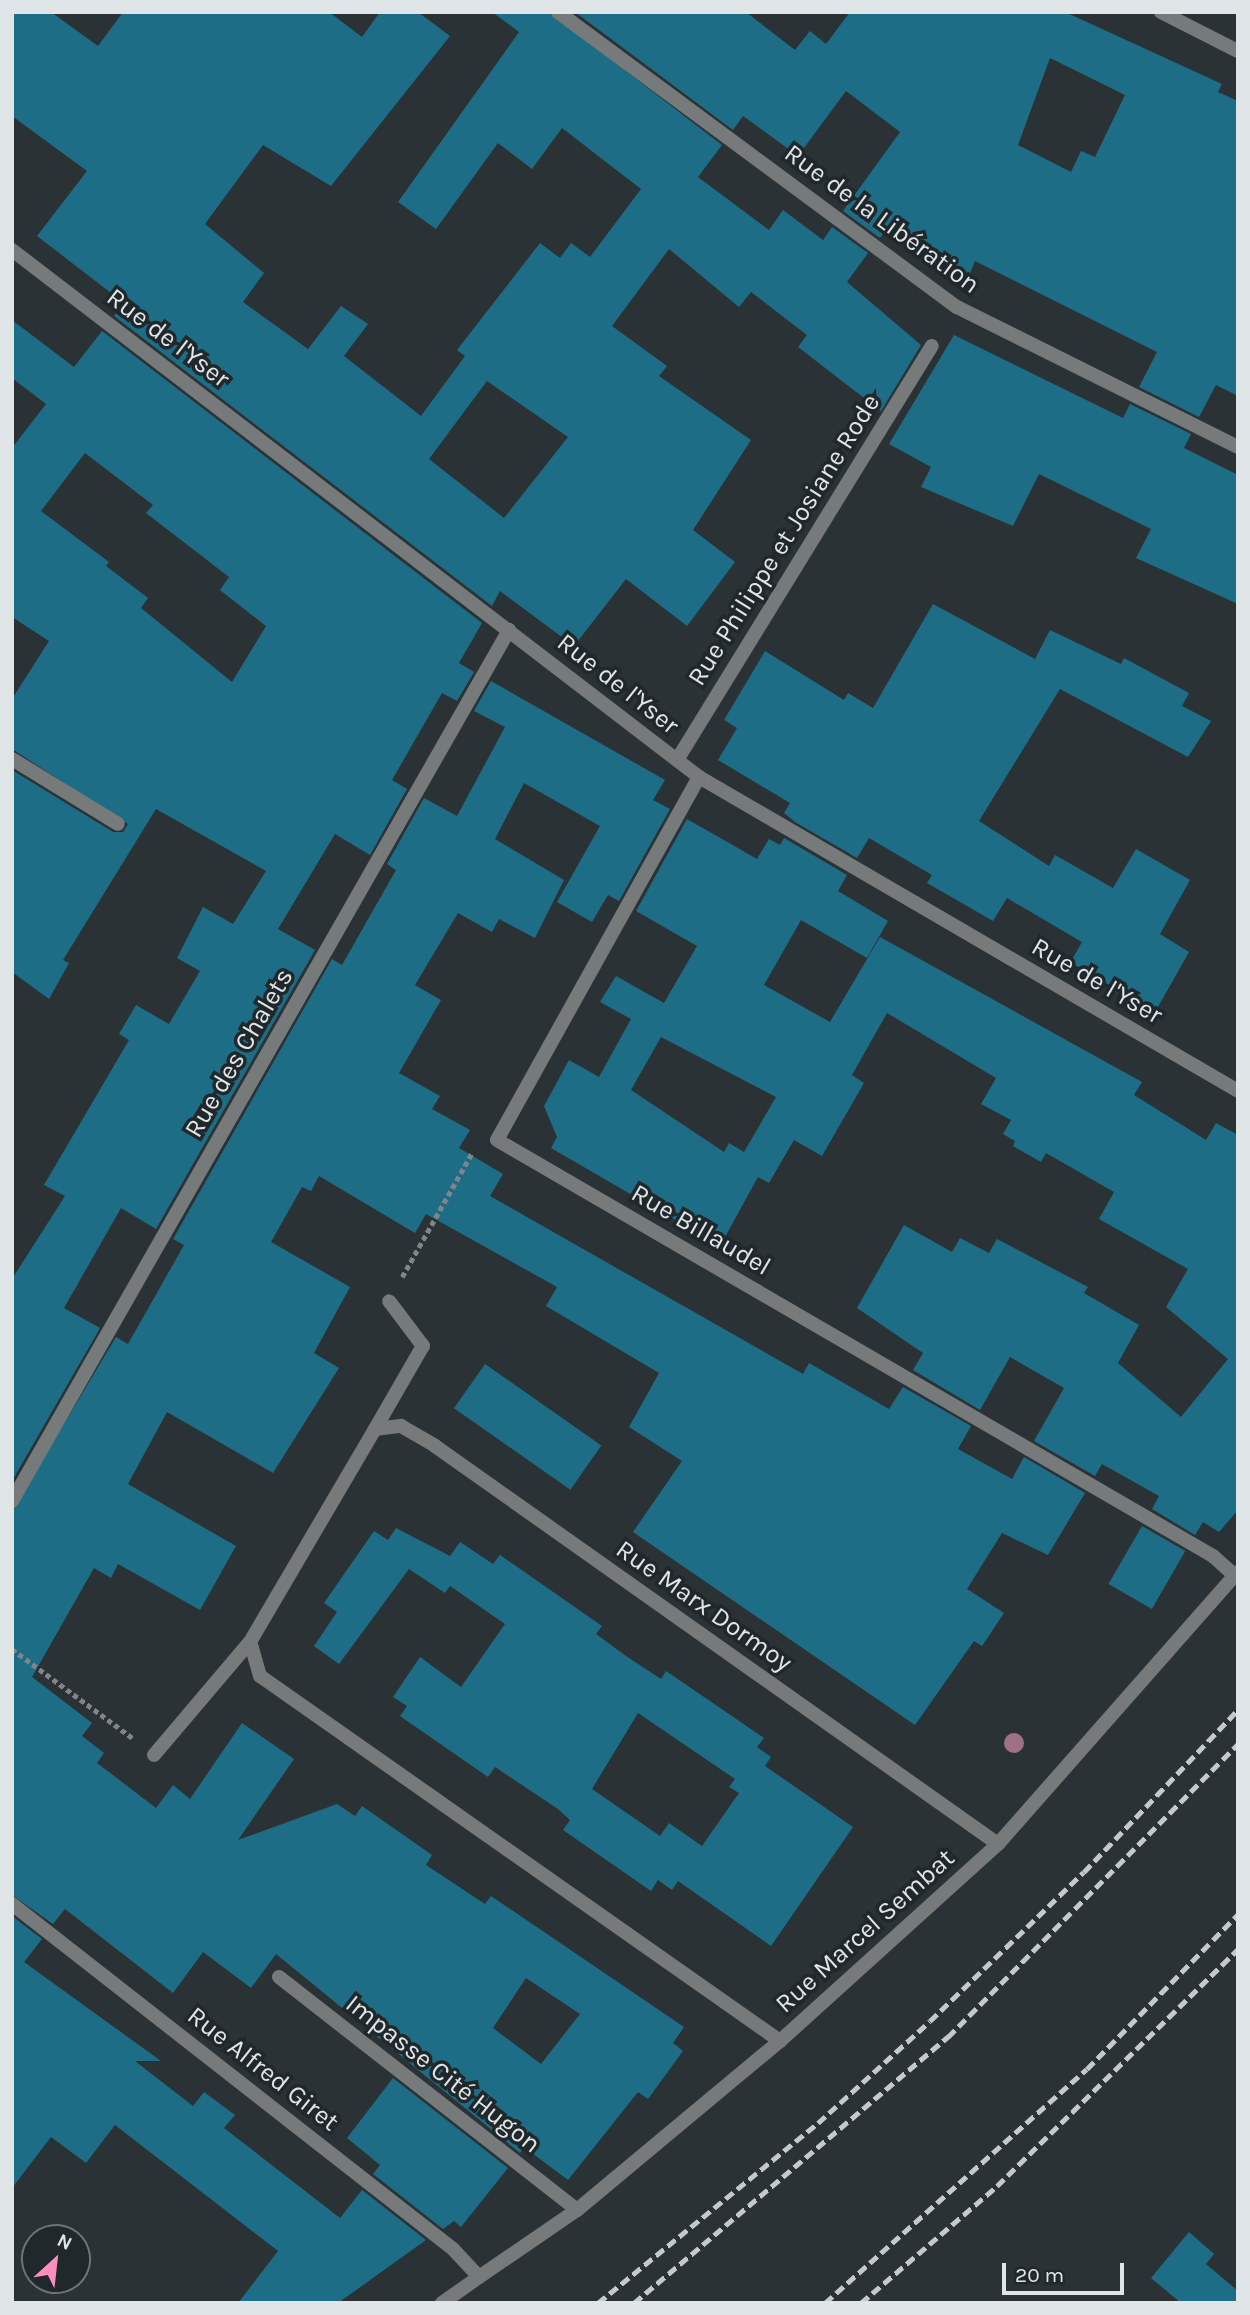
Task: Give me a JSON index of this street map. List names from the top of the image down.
{
  "streets": {
    "street": [
      "Rue de la Libération",
      "Rue de l'Yser",
      "Rue Philippe et Josiane Rode",
      "Rue des Chalets",
      "Rue Billaudel",
      "Rue Marx Dormoy",
      "Rue Marcel Sembat",
      "Rue Alfred Giret",
      "Impasse Cité Hugon"
    ]
  },
  "crossings": [
    ["Rue de l'Yser", "Rue Philippe et Josiane Rode"],
    ["Rue de l'Yser", "Rue des Chalets"],
    ["Rue Billaudel", "Rue Marcel Sembat"],
    ["Rue Marx Dormoy", "Rue Marcel Sembat"],
    ["Rue Marcel Sembat", "Rue Alfred Giret"],
    ["Rue Marcel Sembat", "Impasse Cité Hugon"]
  ],
  "scale_bar": "20 m",
  "north": "top right"
}
